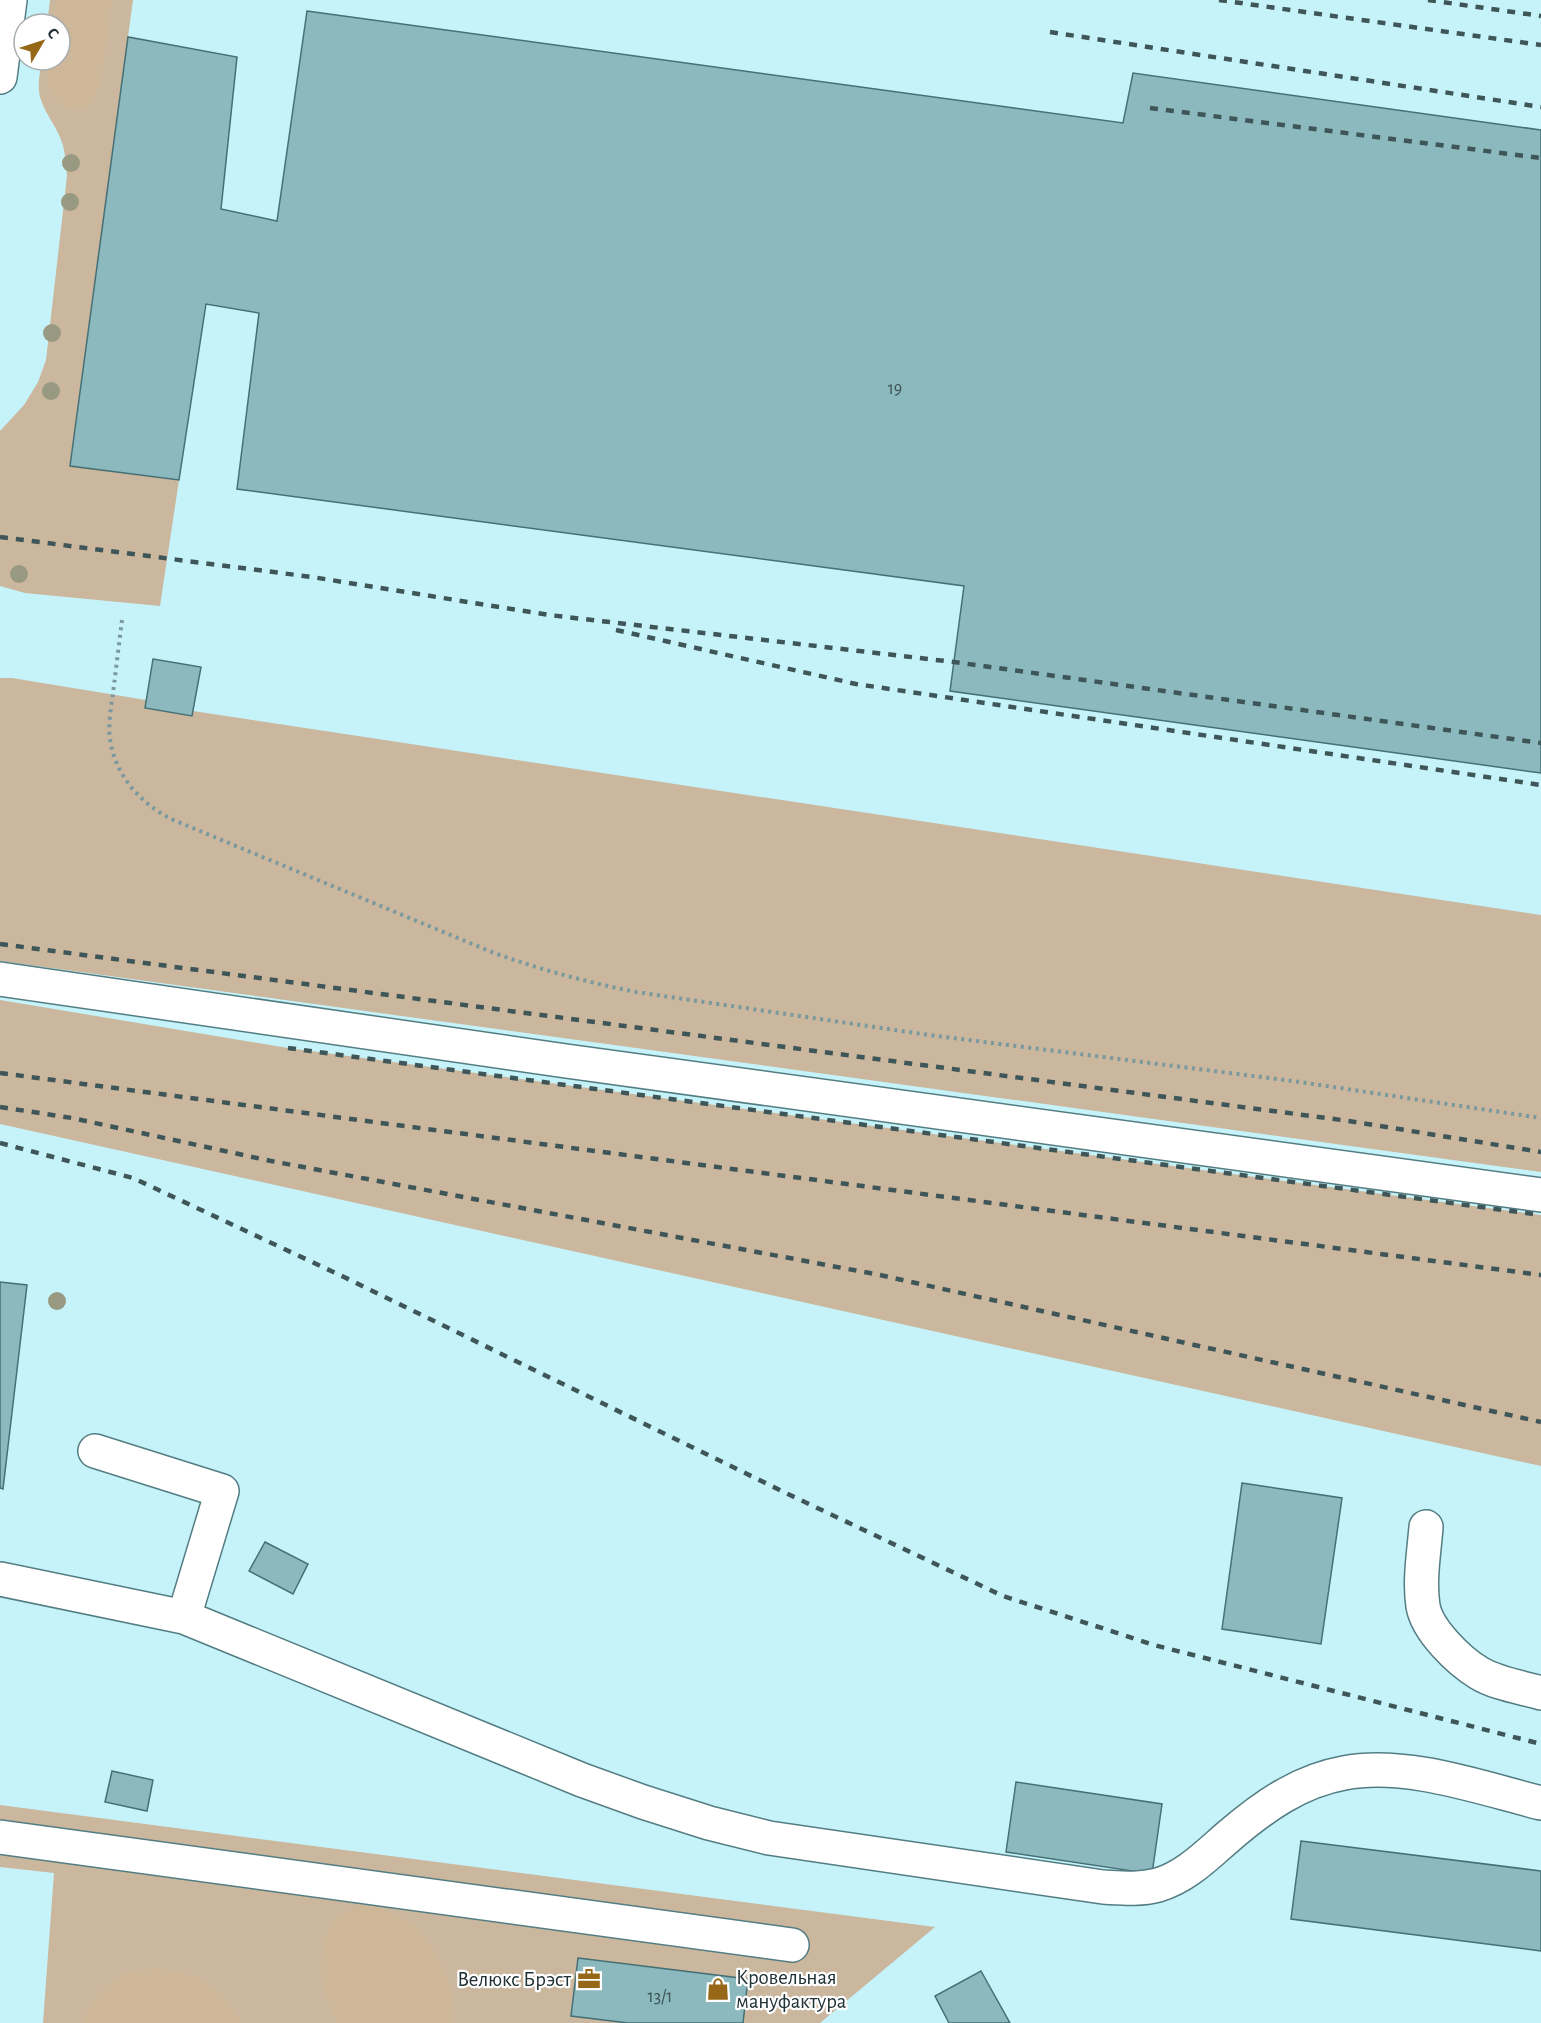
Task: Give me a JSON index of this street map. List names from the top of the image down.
{
  "places": {
    "office": ["Велюкс Брэст"],
    "shop": ["Кровельная мануфактура"]
  },
  "house_numbers": ["19", "13/1"],
  "north": "top right"
}
